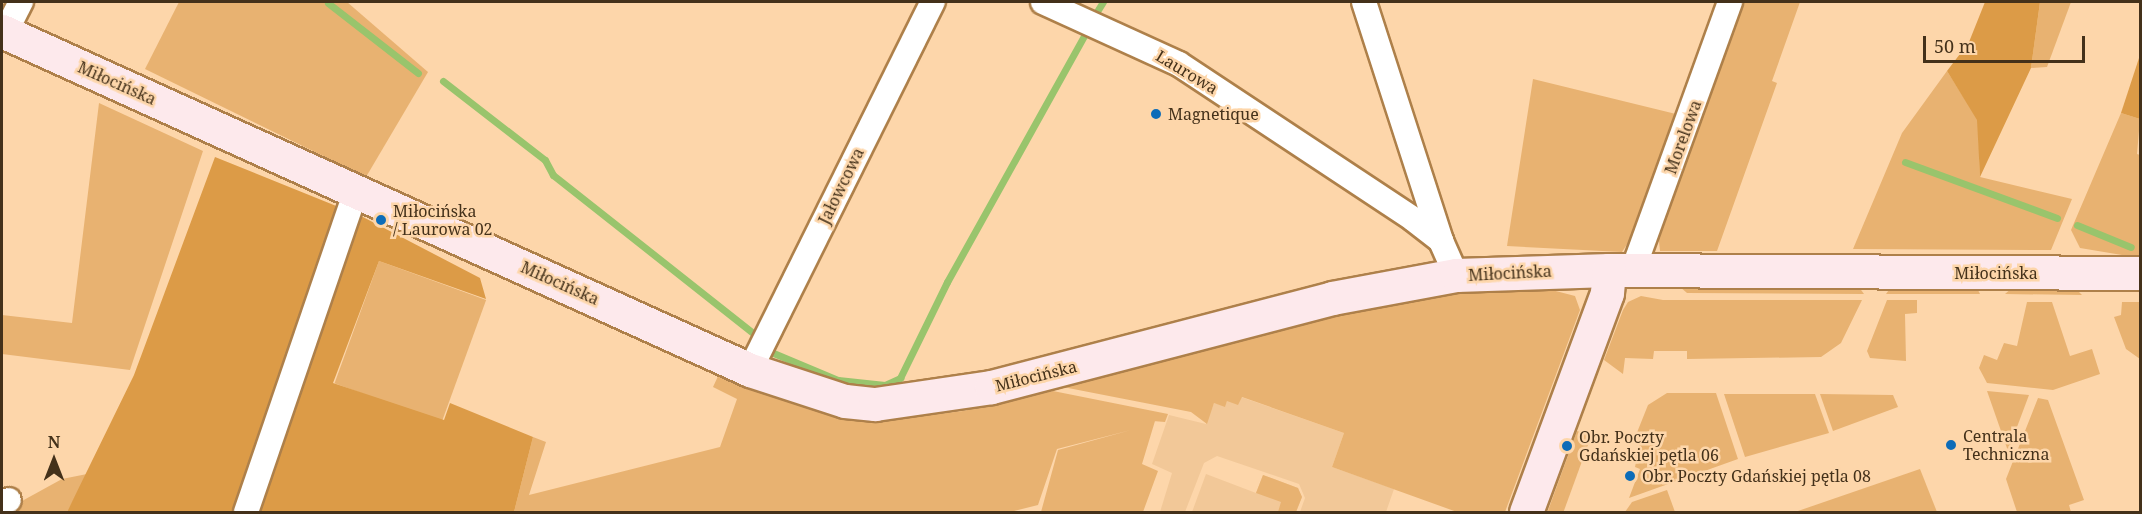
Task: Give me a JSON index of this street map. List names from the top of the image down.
{
  "streets": {
    "street": [
      "Laurowa",
      "Miłocińska",
      "Morelowa",
      "Jałowcowa"
    ]
  },
  "crossings": [
    ["Laurowa", "Miłocińska"],
    ["Miłocińska", "Morelowa"],
    ["Miłocińska", "Jałowcowa"]
  ],
  "places": [
    "Magnetique",
    "Miłocińska / Laurowa 02",
    "Centrala Techniczna",
    "Obr. Poczty Gdańskiej pętla 06",
    "Obr. Poczty Gdańskiej pętla 08"
  ],
  "scale_bar": "50 m",
  "north": "top"
}
